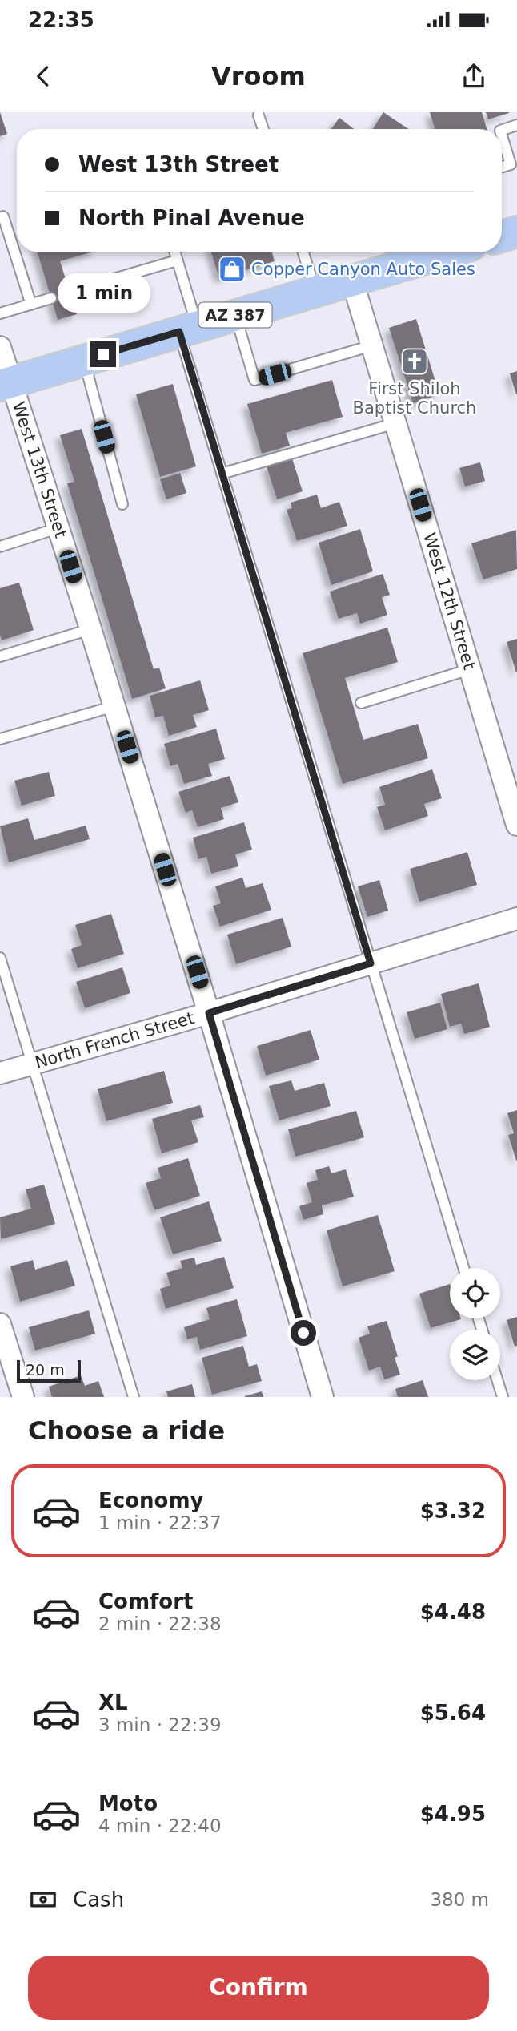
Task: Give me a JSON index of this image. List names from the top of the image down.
{
  "streets": {
    "main road": ["AZ 387"],
    "street": ["West 13th Street", "West 12th Street", "North French Street"]
  },
  "crossings": [
    ["AZ 387", "West 13th Street"],
    ["AZ 387", "West 12th Street"],
    ["West 13th Street", "North French Street"]
  ],
  "places": {
    "shop": ["Copper Canyon Auto Sales"],
    "church": ["First Shiloh Baptist Church"]
  },
  "scale_bar": "20 m",
  "page": {
    "status": "22:35",
    "header": "Vroom",
    "banner": ["West 13th Street", "North Pinal Avenue"],
    "bubble": "1 min",
    "scale": "20 m",
    "heading": "Choose a ride",
    "list": [
      {
        "name": "Economy",
        "note": "1 min · 22:37",
        "value": "$3.32"
      },
      {
        "name": "Comfort",
        "note": "2 min · 22:38",
        "value": "$4.48"
      },
      {
        "name": "XL",
        "note": "3 min · 22:39",
        "value": "$5.64"
      },
      {
        "name": "Moto",
        "note": "4 min · 22:40",
        "value": "$4.95"
      }
    ],
    "pay": ["Cash", "380 m"],
    "buttons": "Confirm"
  }
}
